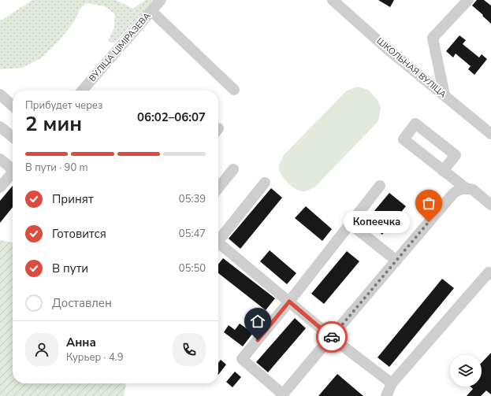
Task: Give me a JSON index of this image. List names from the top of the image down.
{
  "streets": {
    "street": ["ВУЛІЦА ЦІМІРАЗЕВА", "ШКОЛЬНАЯ ВУЛІЦА"]
  },
  "places": ["Копеечка"],
  "page": {
    "heading": ["2 мин", "Прибудет через", "06:02–06:07"],
    "panel": ["Анна", "Курьер · 4.9"],
    "bar": "В пути · 90 m",
    "list": [
      ["Принят", "05:39"],
      ["Готовится", "05:47"],
      ["В пути", "05:50"],
      "Доставлен"
    ],
    "bubble": "Копеечка"
  }
}
